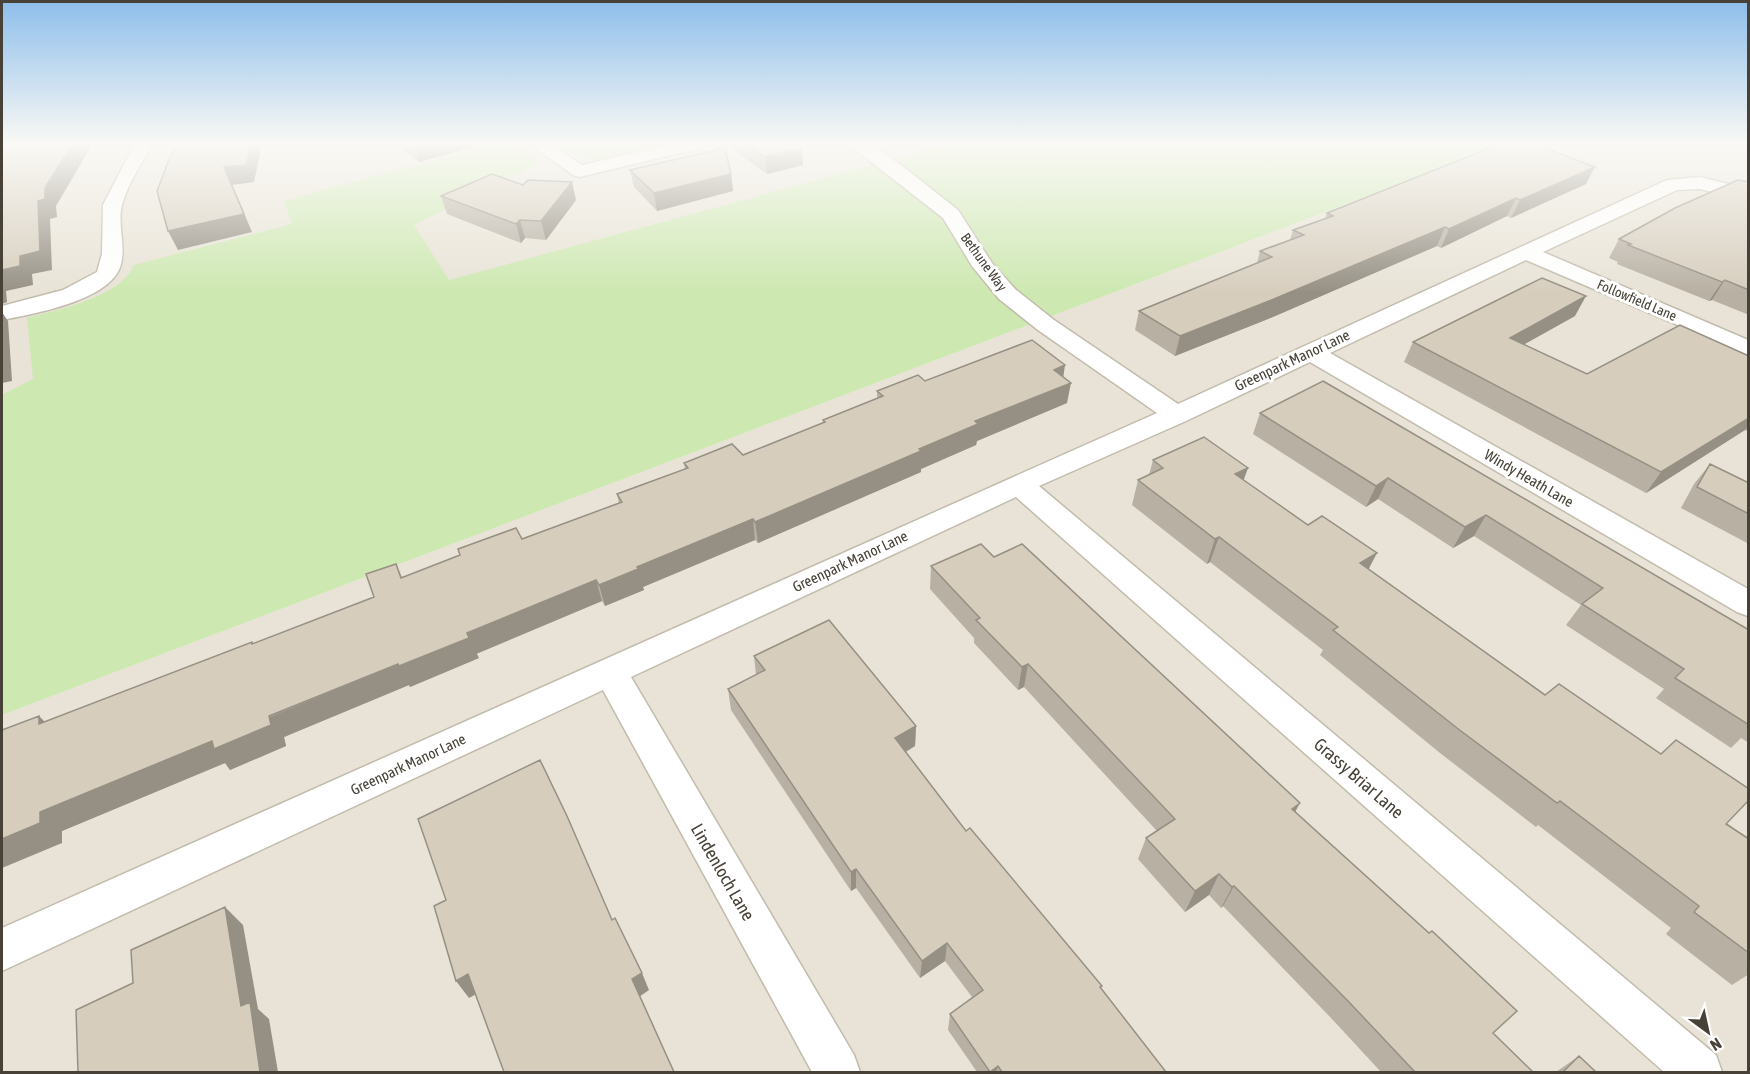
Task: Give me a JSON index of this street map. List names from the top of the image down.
{
  "streets": {
    "street": [
      "Bethune Way",
      "Followfield Lane",
      "Greenpark Manor Lane",
      "Windy Heath Lane",
      "Grassy Briar Lane",
      "Lindenloch Lane"
    ]
  },
  "crossings": [
    ["Bethune Way", "Greenpark Manor Lane"],
    ["Followfield Lane", "Greenpark Manor Lane"],
    ["Greenpark Manor Lane", "Windy Heath Lane"],
    ["Greenpark Manor Lane", "Grassy Briar Lane"],
    ["Greenpark Manor Lane", "Lindenloch Lane"]
  ],
  "north": "bottom right"
}
